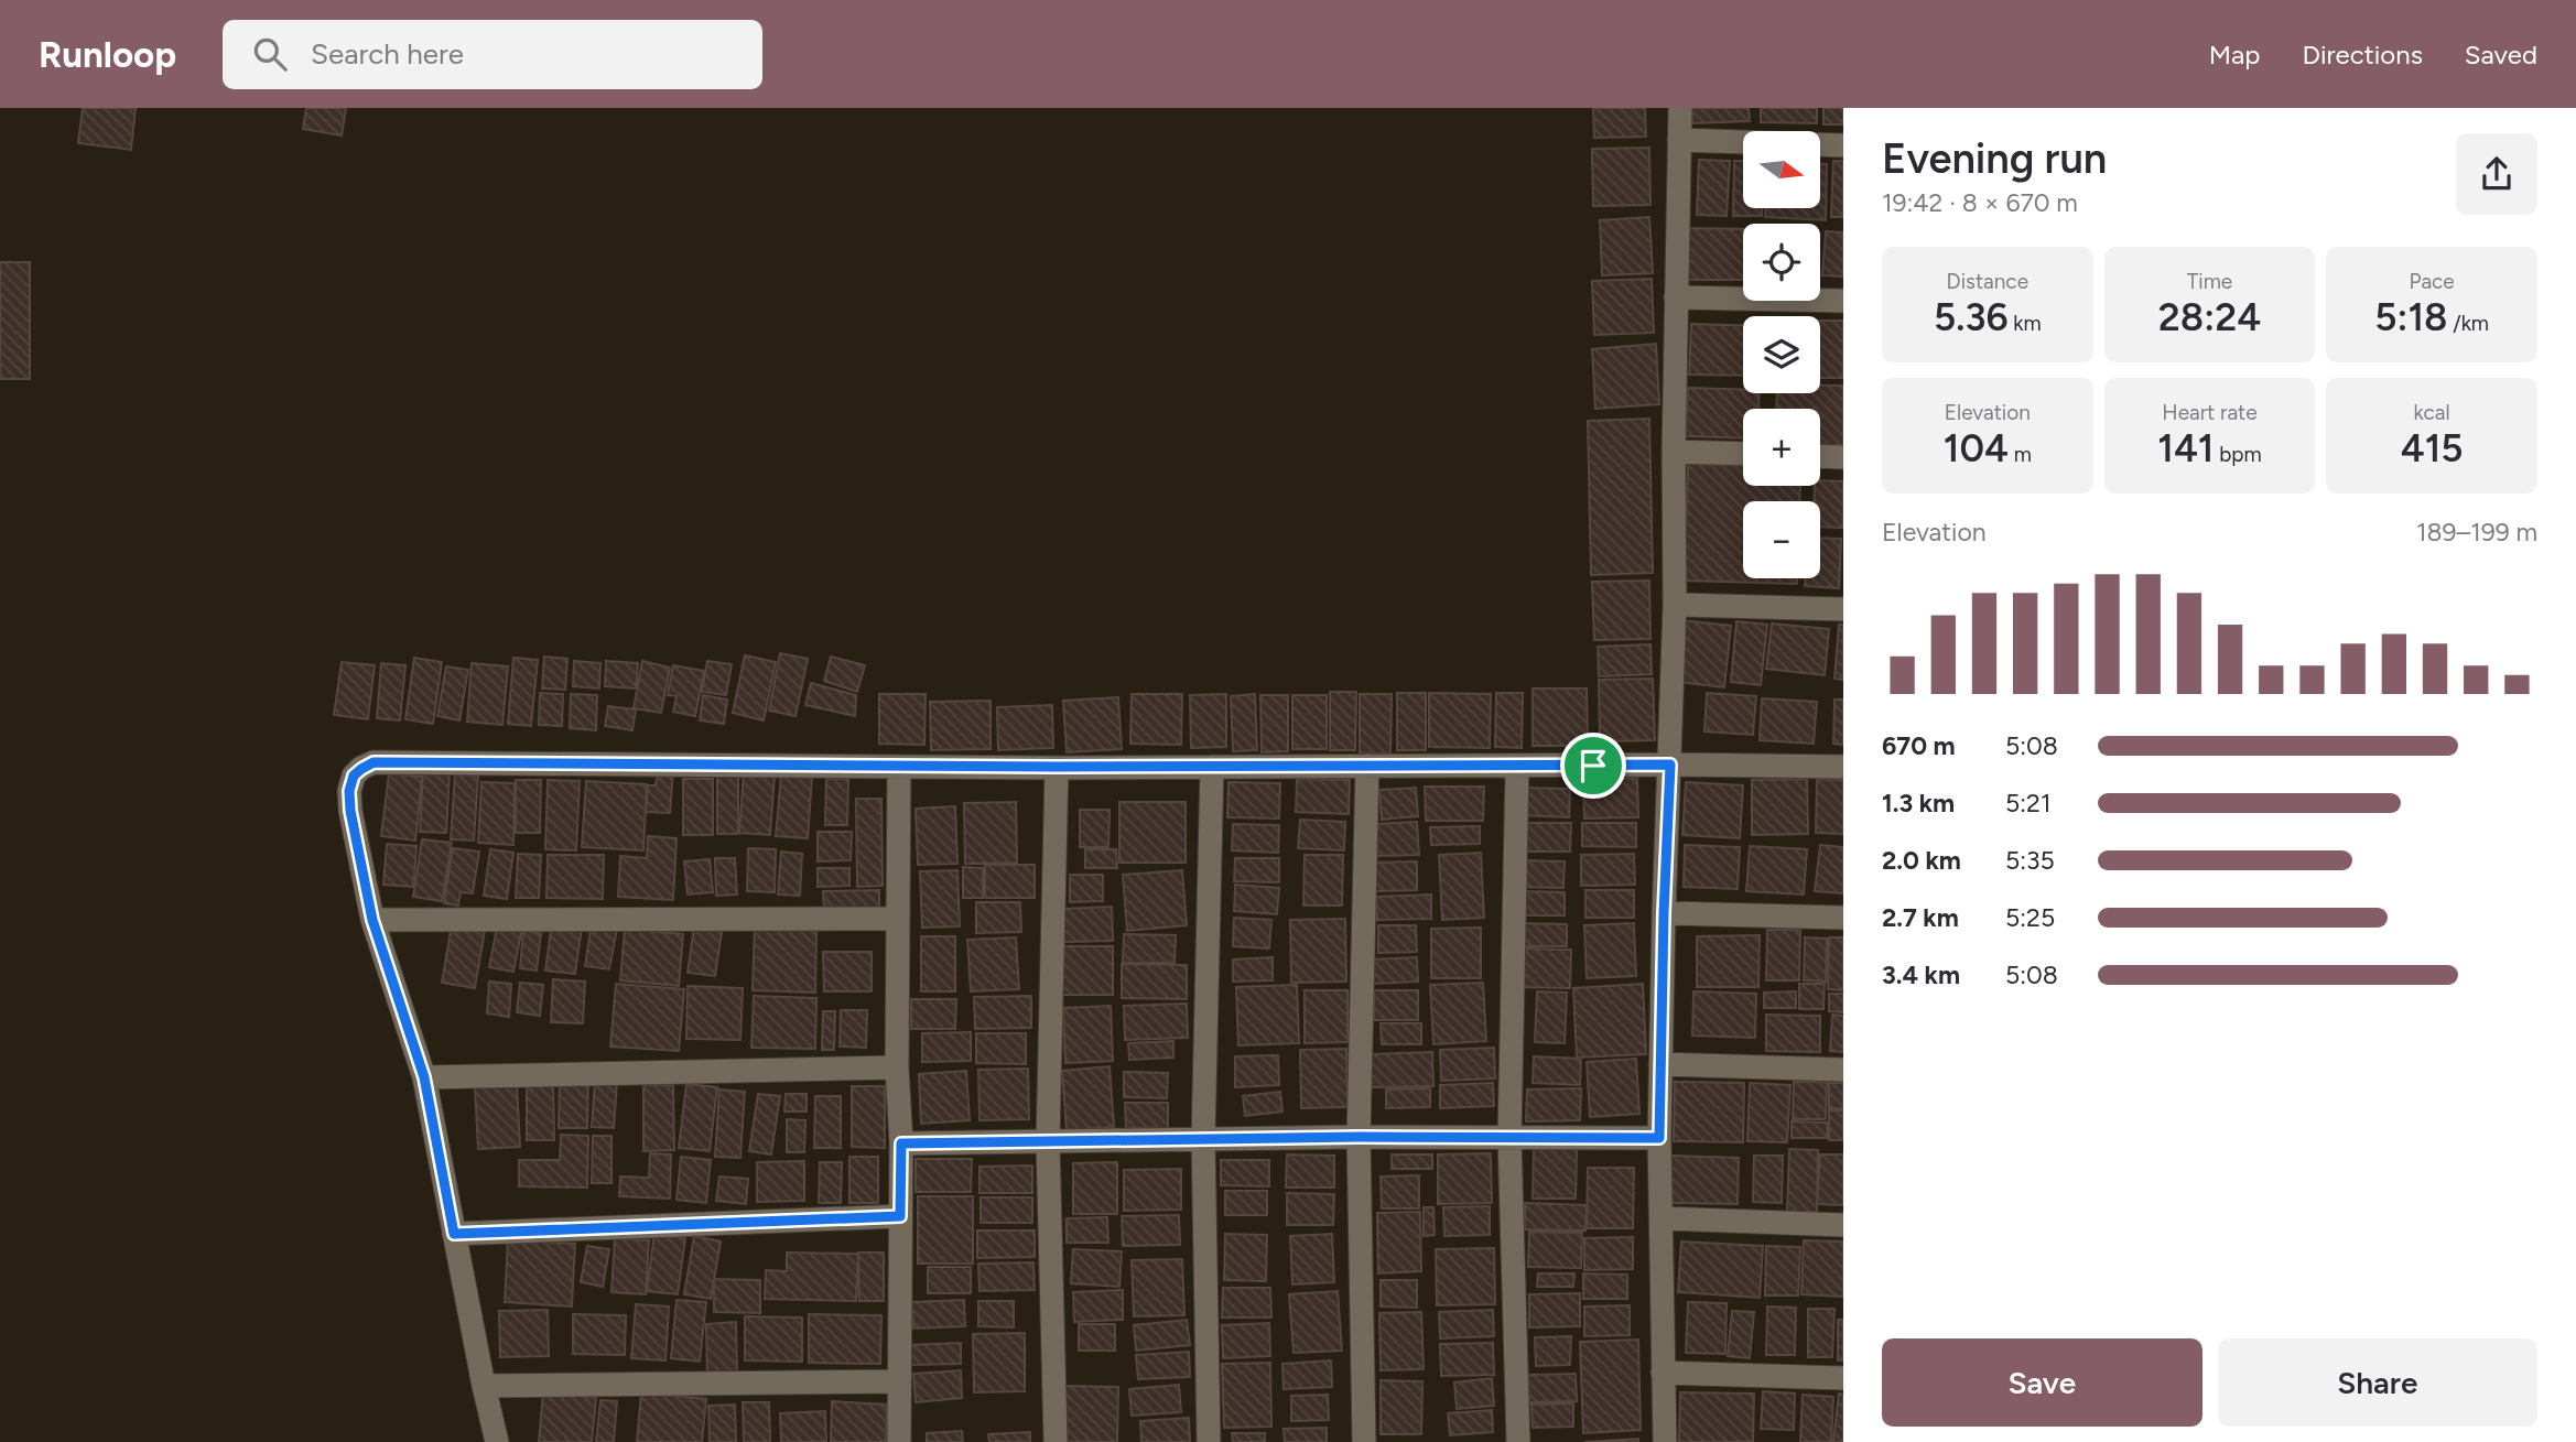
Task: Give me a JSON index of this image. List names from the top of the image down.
{
  "north": "right",
  "page": {
    "header": "Runloop",
    "search": "Search here",
    "nav": ["Map", "Directions", "Saved"],
    "heading": ["Evening run", "19:42 · 8 × 670 m"],
    "map_buttons": ["+", "−"],
    "stats": [
      ["Distance", "5.36 km"],
      ["Time", "28:24"],
      ["Pace", "5:18 /km"],
      ["Elevation", "104 m"],
      ["Heart rate", "141 bpm"],
      ["kcal", "415"]
    ],
    "chart": ["Elevation", "189–199 m"],
    "list": [
      {
        "name": "670 m",
        "note": "5:08"
      },
      {
        "name": "1.3 km",
        "note": "5:21"
      },
      {
        "name": "2.0 km",
        "note": "5:35"
      },
      {
        "name": "2.7 km",
        "note": "5:25"
      },
      {
        "name": "3.4 km",
        "note": "5:08"
      }
    ],
    "buttons": ["Save", "Share"]
  }
}
